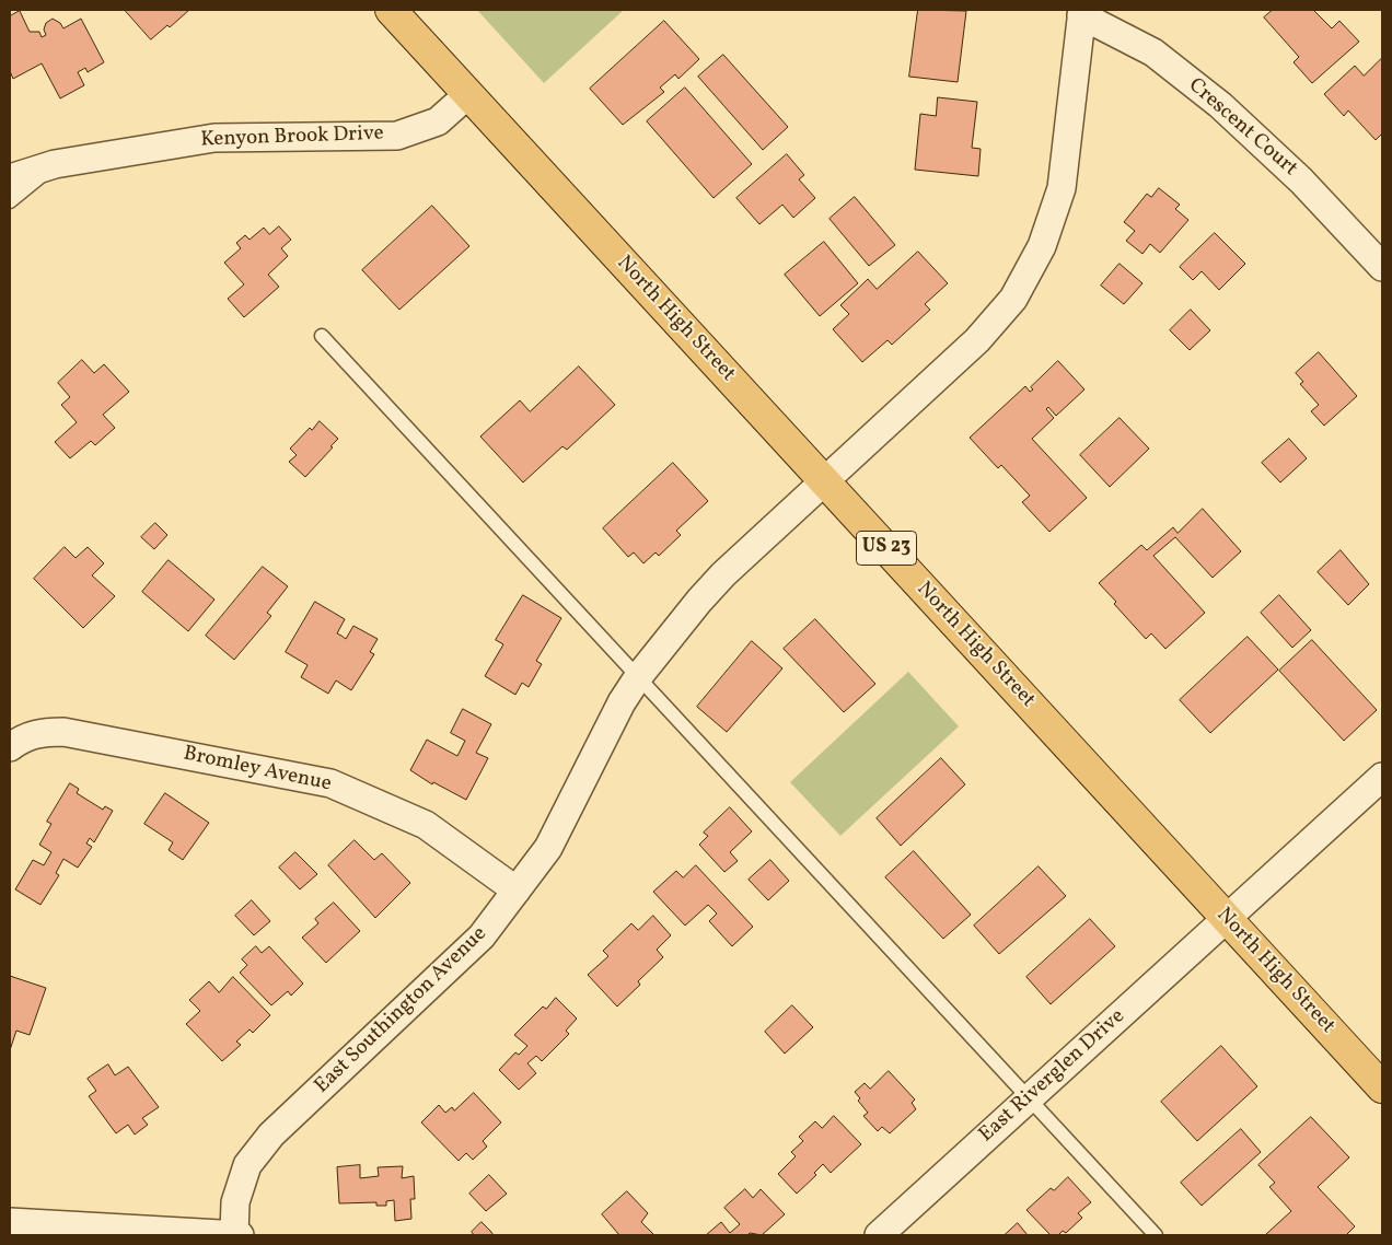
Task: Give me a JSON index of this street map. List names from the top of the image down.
{
  "streets": {
    "main road": ["North High Street", "US 23"],
    "street": [
      "Crescent Court",
      "Kenyon Brook Drive",
      "Bromley Avenue",
      "East Southington Avenue",
      "East Riverglen Drive"
    ]
  },
  "crossings": [
    ["Crescent Court", "East Southington Avenue"],
    ["Kenyon Brook Drive", "North High Street"],
    ["North High Street", "East Southington Avenue"],
    ["North High Street", "East Riverglen Drive"],
    ["Bromley Avenue", "East Southington Avenue"]
  ]
}
